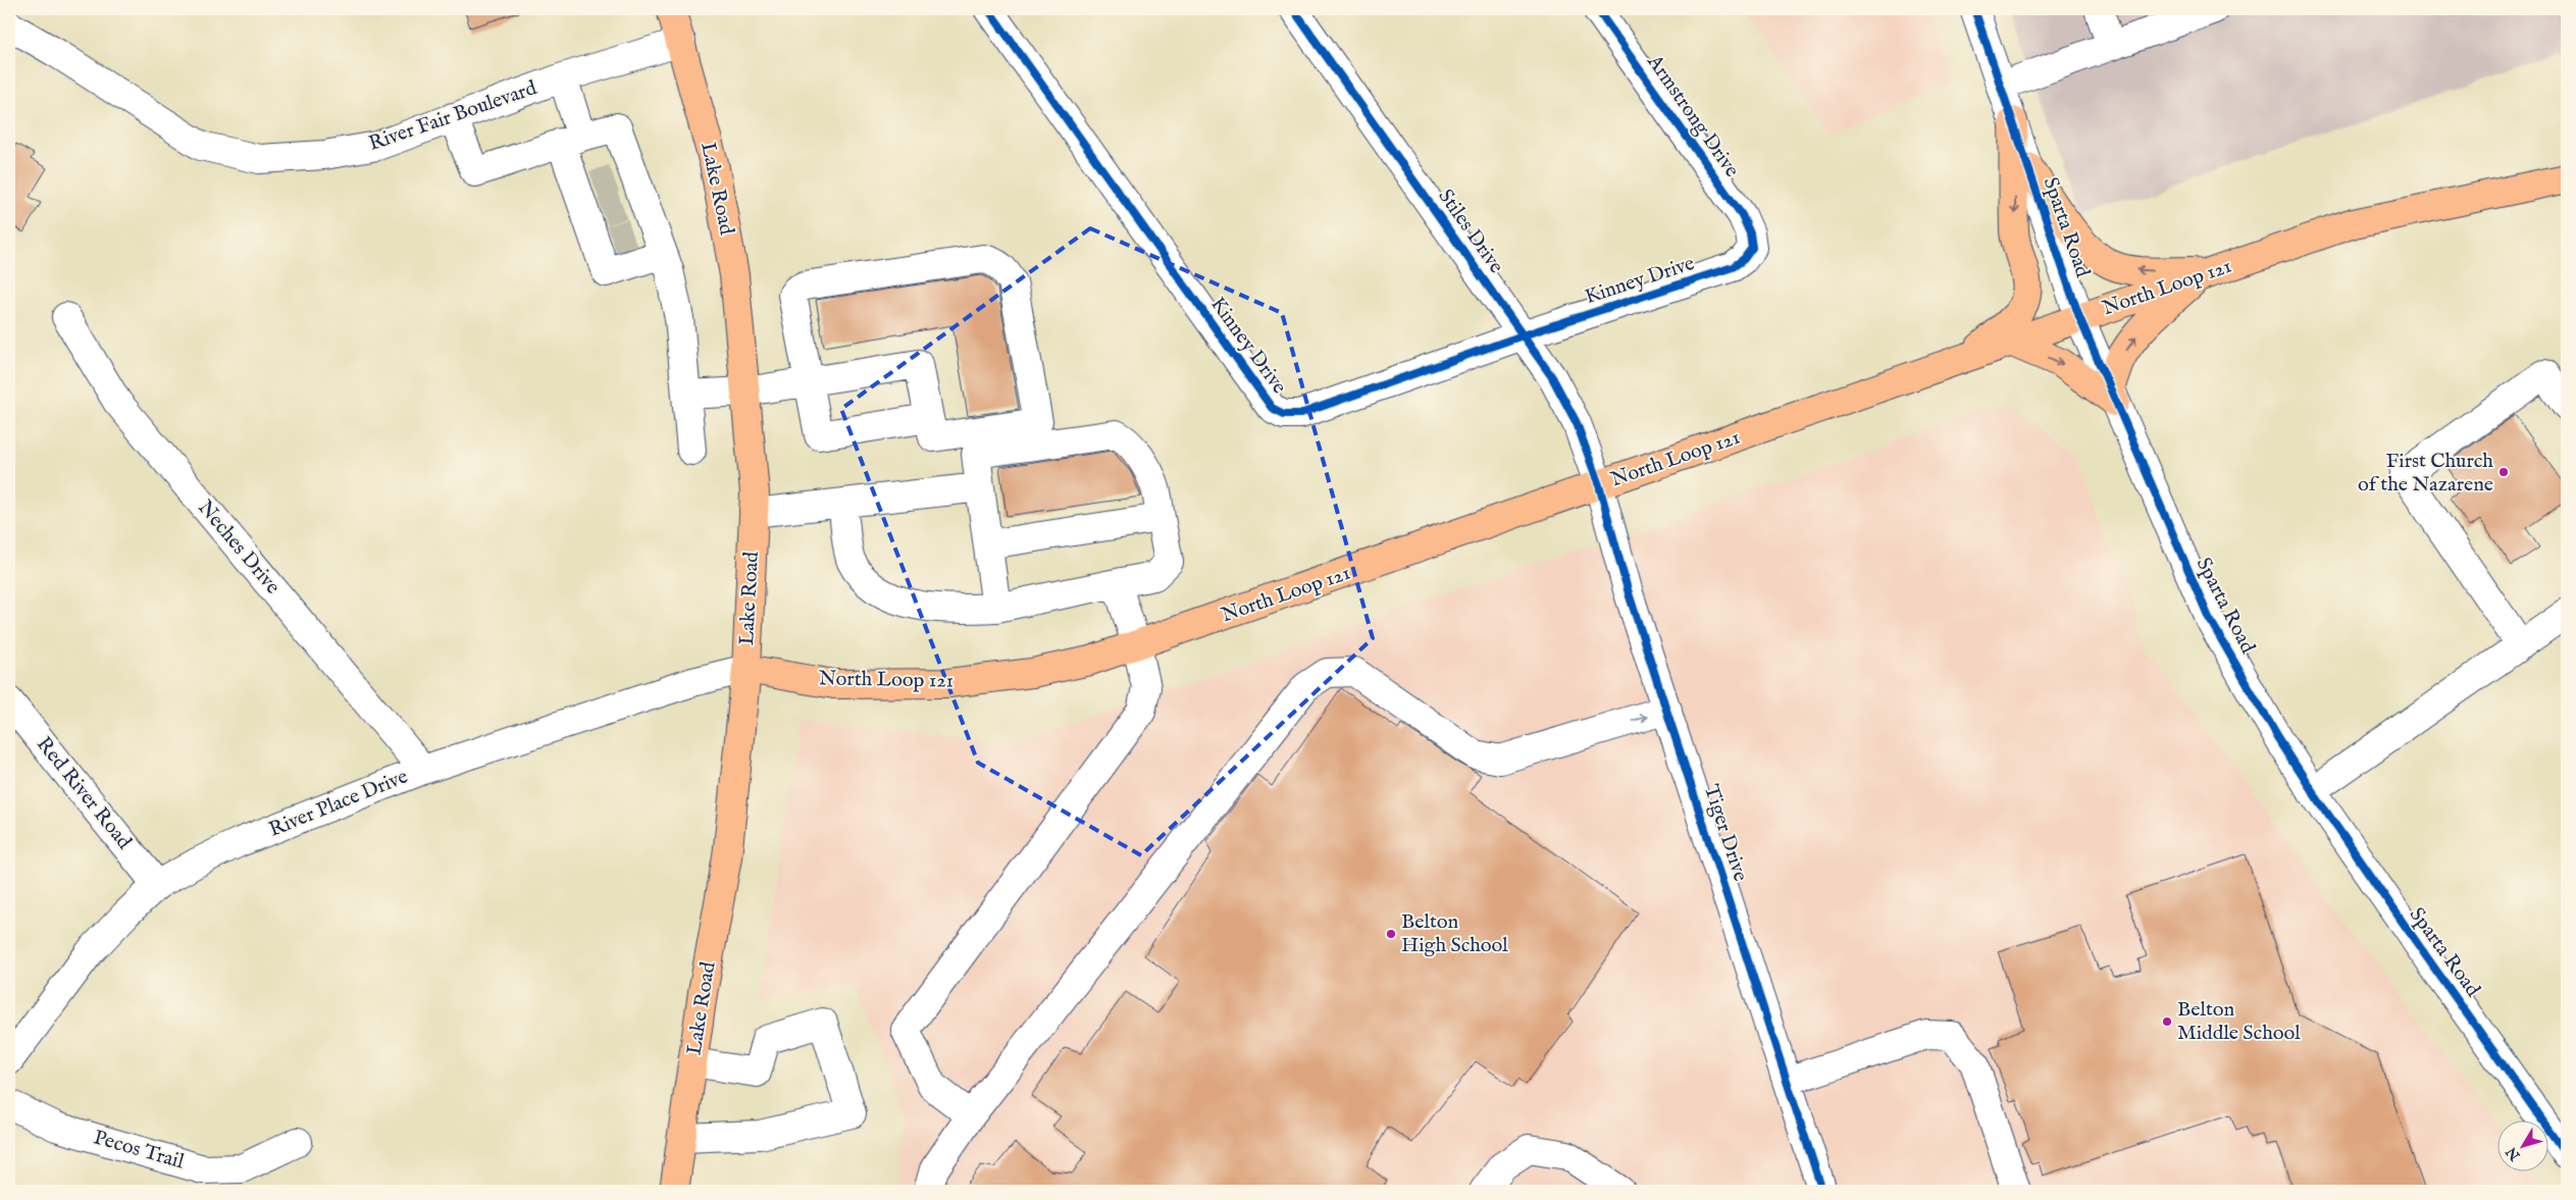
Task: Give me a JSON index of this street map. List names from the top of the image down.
{
  "streets": {
    "main road": ["Lake Road", "North Loop 121"],
    "street": [
      "River Fair Boulevard",
      "Armstrong Drive",
      "Sparta Road",
      "Stiles Drive",
      "Kinney Drive",
      "Neches Drive",
      "Red River Road",
      "River Place Drive",
      "Tiger Drive",
      "Pecos Trail"
    ]
  },
  "crossings": [
    ["River Fair Boulevard", "Lake Road"],
    ["Armstrong Drive", "Kinney Drive"],
    ["Lake Road", "North Loop 121"],
    ["Lake Road", "River Place Drive"],
    ["Sparta Road", "North Loop 121"],
    ["Stiles Drive", "Kinney Drive"],
    ["Stiles Drive", "North Loop 121"],
    ["Stiles Drive", "Tiger Drive"],
    ["North Loop 121", "River Place Drive"],
    ["North Loop 121", "Tiger Drive"],
    ["Neches Drive", "River Place Drive"],
    ["Red River Road", "River Place Drive"]
  ],
  "places": ["First Church of the Nazarene", "Belton High School", "Belton Middle School"],
  "north": "bottom left"
}
